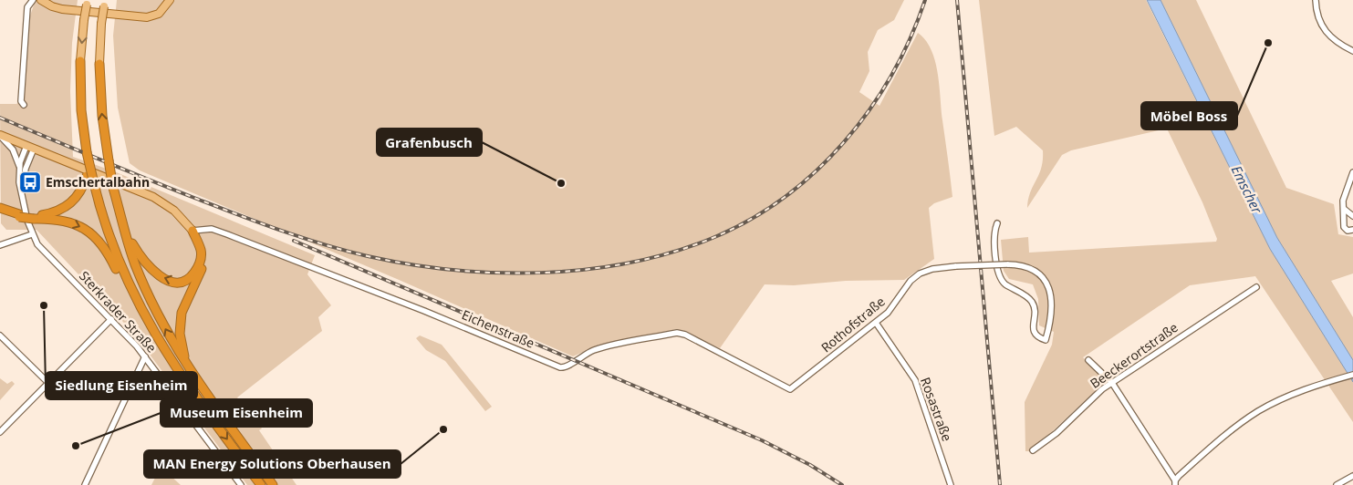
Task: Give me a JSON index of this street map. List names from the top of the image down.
{
  "streets": {
    "street": [
      "Sterkrader Straße",
      "Rothofstraße",
      "Eichenstraße",
      "Beeckerortstraße",
      "Rosastraße"
    ]
  },
  "crossings": [
    ["Rothofstraße", "Eichenstraße"],
    ["Rothofstraße", "Rosastraße"]
  ],
  "water": ["Emscher"],
  "places": {
    "other": [
      "Möbel Boss",
      "Grafenbusch",
      "Siedlung Eisenheim",
      "MAN Energy Solutions Oberhausen",
      "Museum Eisenheim"
    ],
    "bus stop": ["Emschertalbahn"]
  }
}
